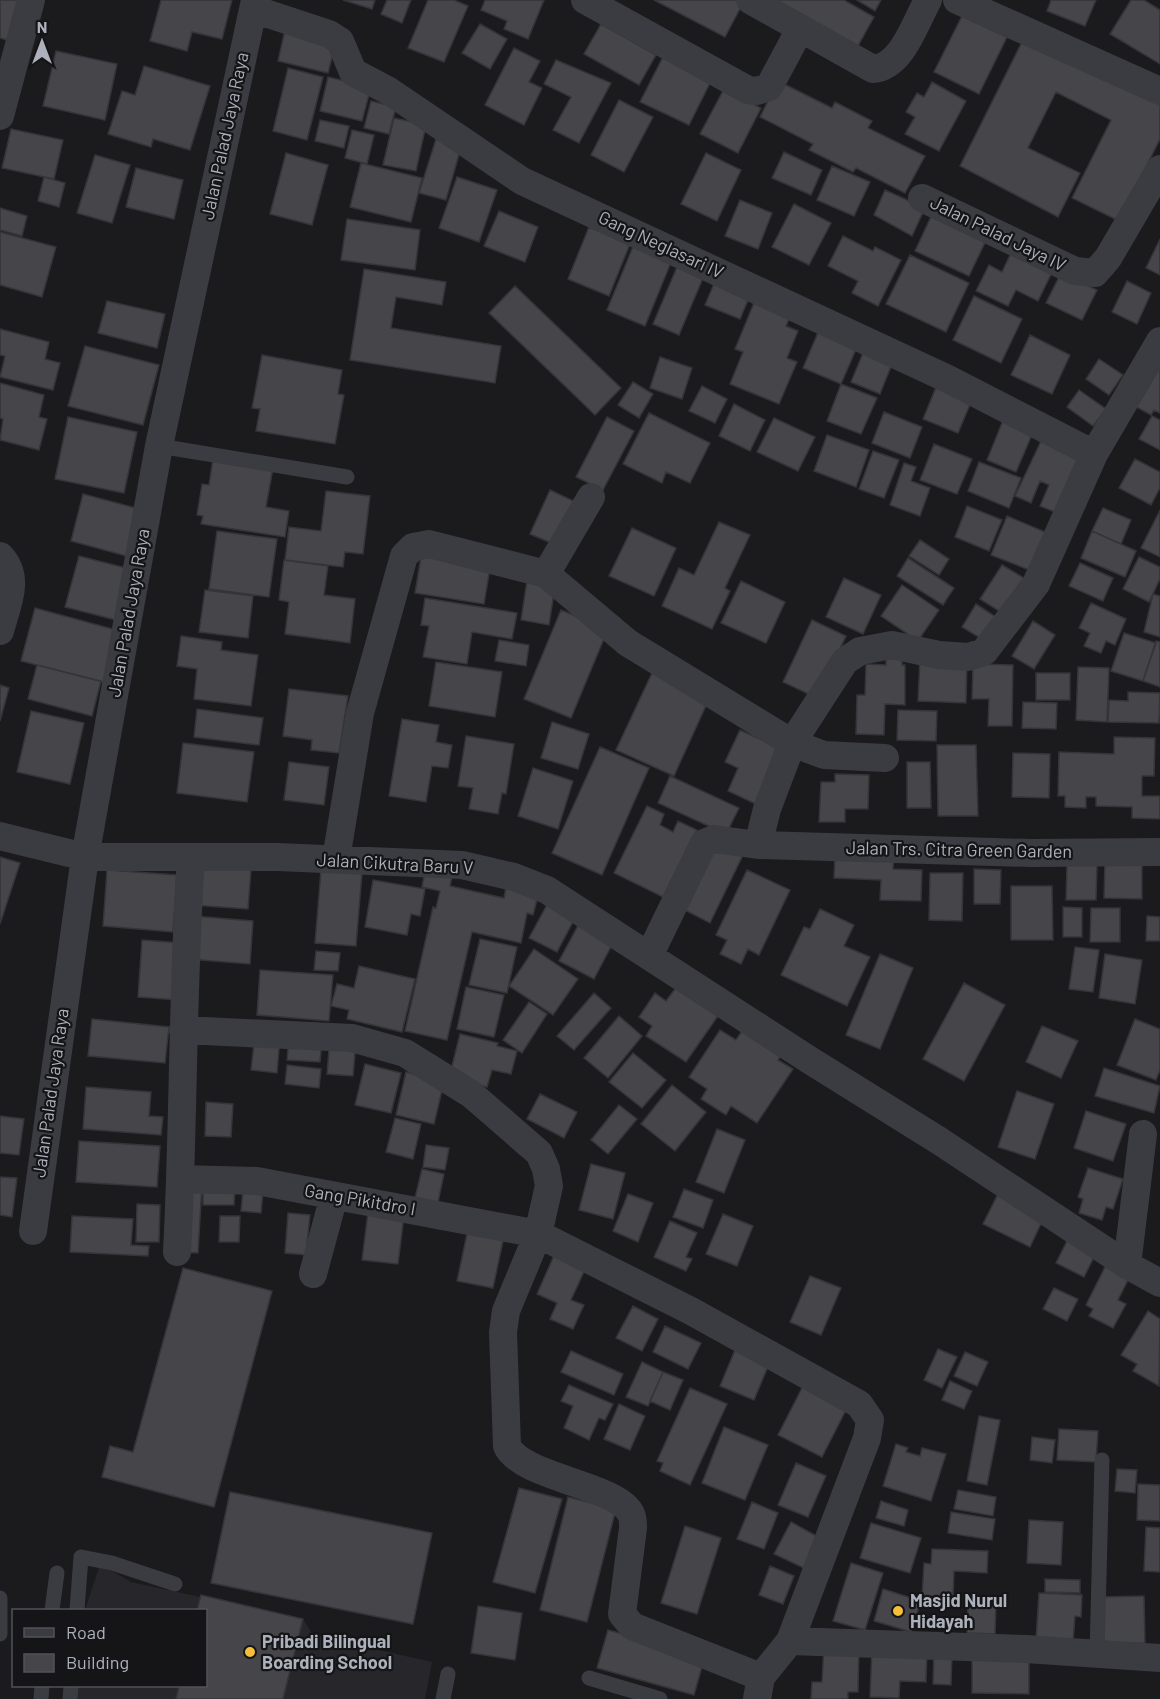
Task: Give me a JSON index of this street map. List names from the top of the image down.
{
  "streets": {
    "street": [
      "Jalan Palad Jaya Raya",
      "Jalan Palad Jaya IV",
      "Gang Neglasari IV",
      "Jalan Trs. Citra Green Garden",
      "Jalan Cikutra Baru V",
      "Gang Pikitdro I"
    ]
  },
  "crossings": [
    ["Jalan Palad Jaya Raya", "Gang Neglasari IV"],
    ["Jalan Palad Jaya Raya", "Jalan Cikutra Baru V"],
    ["Jalan Trs. Citra Green Garden", "Jalan Cikutra Baru V"]
  ],
  "places": ["Masjid Nurul Hidayah", "Pribadi Bilingual Boarding School"],
  "legend": ["Road", "Building"],
  "north": "top"
}
